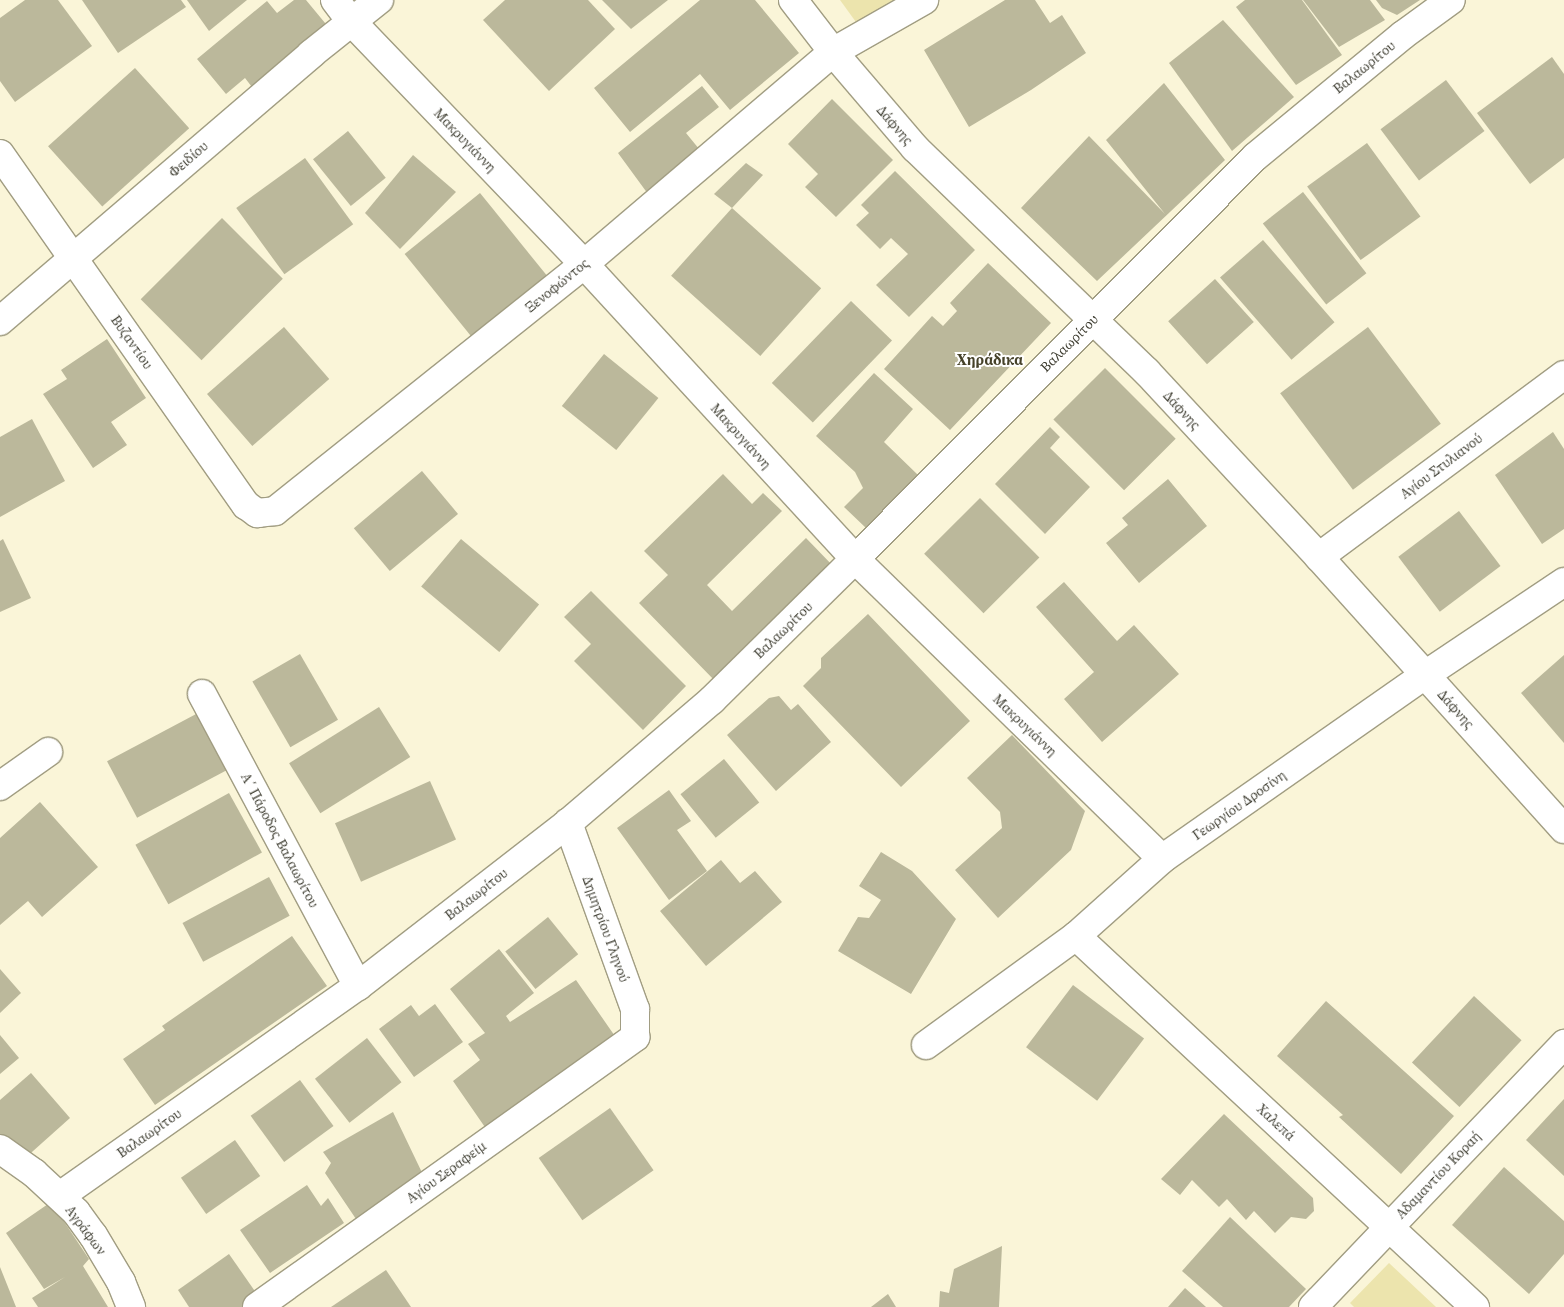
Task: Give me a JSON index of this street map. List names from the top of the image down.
{
  "streets": {
    "street": [
      "Βαλαωρίτου",
      "Δάφνης",
      "Μακρυγιάννη",
      "Φειδίου",
      "Ξενοφώντος",
      "Βυζαντίου",
      "Αγίου Στυλιανού",
      "Γεωργίου Δροσίνη",
      "Α΄ Πάροδος Βαλαωρίτου",
      "Δημητρίου Γληνού",
      "Χαλεπά",
      "Αγίου Σεραφείμ",
      "Αδαμαντίου Κοραή",
      "Αγράφων"
    ]
  },
  "crossings": [
    ["Βαλαωρίτου", "Δάφνης"],
    ["Βαλαωρίτου", "Μακρυγιάννη"],
    ["Βαλαωρίτου", "Α΄ Πάροδος Βαλαωρίτου"],
    ["Βαλαωρίτου", "Δημητρίου Γληνού"],
    ["Βαλαωρίτου", "Αγράφων"],
    ["Δάφνης", "Ξενοφώντος"],
    ["Δάφνης", "Αγίου Στυλιανού"],
    ["Δάφνης", "Γεωργίου Δροσίνη"],
    ["Μακρυγιάννη", "Φειδίου"],
    ["Μακρυγιάννη", "Ξενοφώντος"],
    ["Μακρυγιάννη", "Γεωργίου Δροσίνη"],
    ["Φειδίου", "Βυζαντίου"],
    ["Ξενοφώντος", "Βυζαντίου"],
    ["Γεωργίου Δροσίνη", "Χαλεπά"],
    ["Δημητρίου Γληνού", "Αγίου Σεραφείμ"],
    ["Χαλεπά", "Αδαμαντίου Κοραή"]
  ],
  "districts": ["Χηράδικα"]
}
